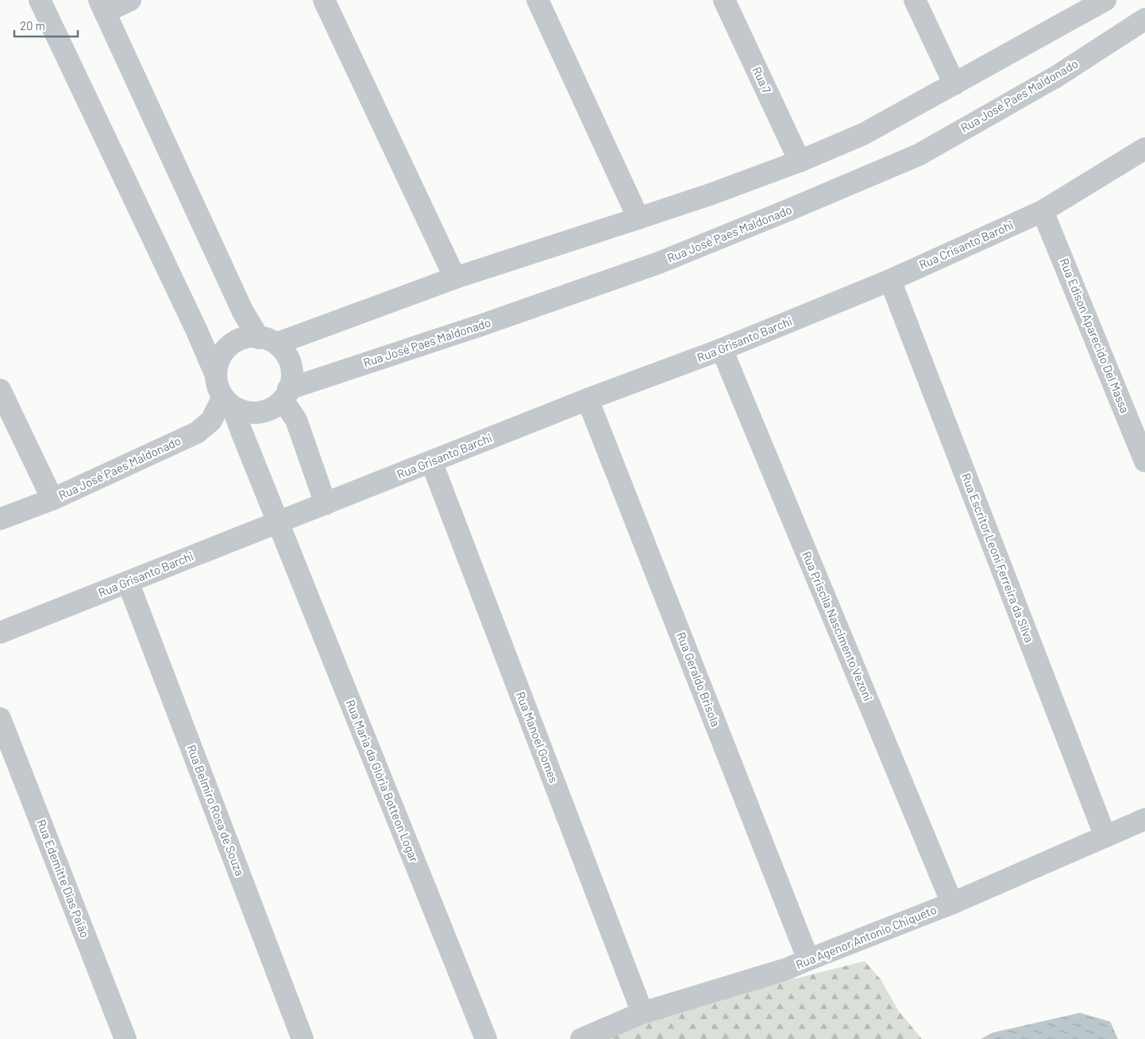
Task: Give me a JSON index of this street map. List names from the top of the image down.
{
  "streets": {
    "street": [
      "Rua 7",
      "Rua José Paes Maldonado",
      "Rua Crisanto Barohi",
      "Rua Edison Aparecido Del Massa",
      "Rua Grisanto Barchi",
      "Rua Escritor Leoni Ferreira da Silva",
      "Rua Priscila Nascimento Vezoni",
      "Rua Geraldo Brisola",
      "Rua Manoel Gomes",
      "Rua Maria da Glória Botteon Logar",
      "Rua Belmiro Rosa de Souza",
      "Rua Edemitte Dias Paião",
      "Rua Agenor Antonio Chiqueto"
    ]
  },
  "crossings": [
    ["Rua José Paes Maldonado", "Rua Maria da Glória Botteon Logar"],
    ["Rua Crisanto Barohi", "Rua Edison Aparecido Del Massa"],
    ["Rua Crisanto Barohi", "Rua Grisanto Barchi"],
    ["Rua Crisanto Barohi", "Rua Escritor Leoni Ferreira da Silva"],
    ["Rua Grisanto Barchi", "Rua Escritor Leoni Ferreira da Silva"],
    ["Rua Grisanto Barchi", "Rua Priscila Nascimento Vezoni"],
    ["Rua Grisanto Barchi", "Rua Geraldo Brisola"],
    ["Rua Grisanto Barchi", "Rua Manoel Gomes"],
    ["Rua Grisanto Barchi", "Rua Maria da Glória Botteon Logar"],
    ["Rua Grisanto Barchi", "Rua Belmiro Rosa de Souza"],
    ["Rua Escritor Leoni Ferreira da Silva", "Rua Agenor Antonio Chiqueto"],
    ["Rua Priscila Nascimento Vezoni", "Rua Agenor Antonio Chiqueto"],
    ["Rua Geraldo Brisola", "Rua Agenor Antonio Chiqueto"],
    ["Rua Manoel Gomes", "Rua Agenor Antonio Chiqueto"]
  ],
  "scale_bar": "20 m"
}
